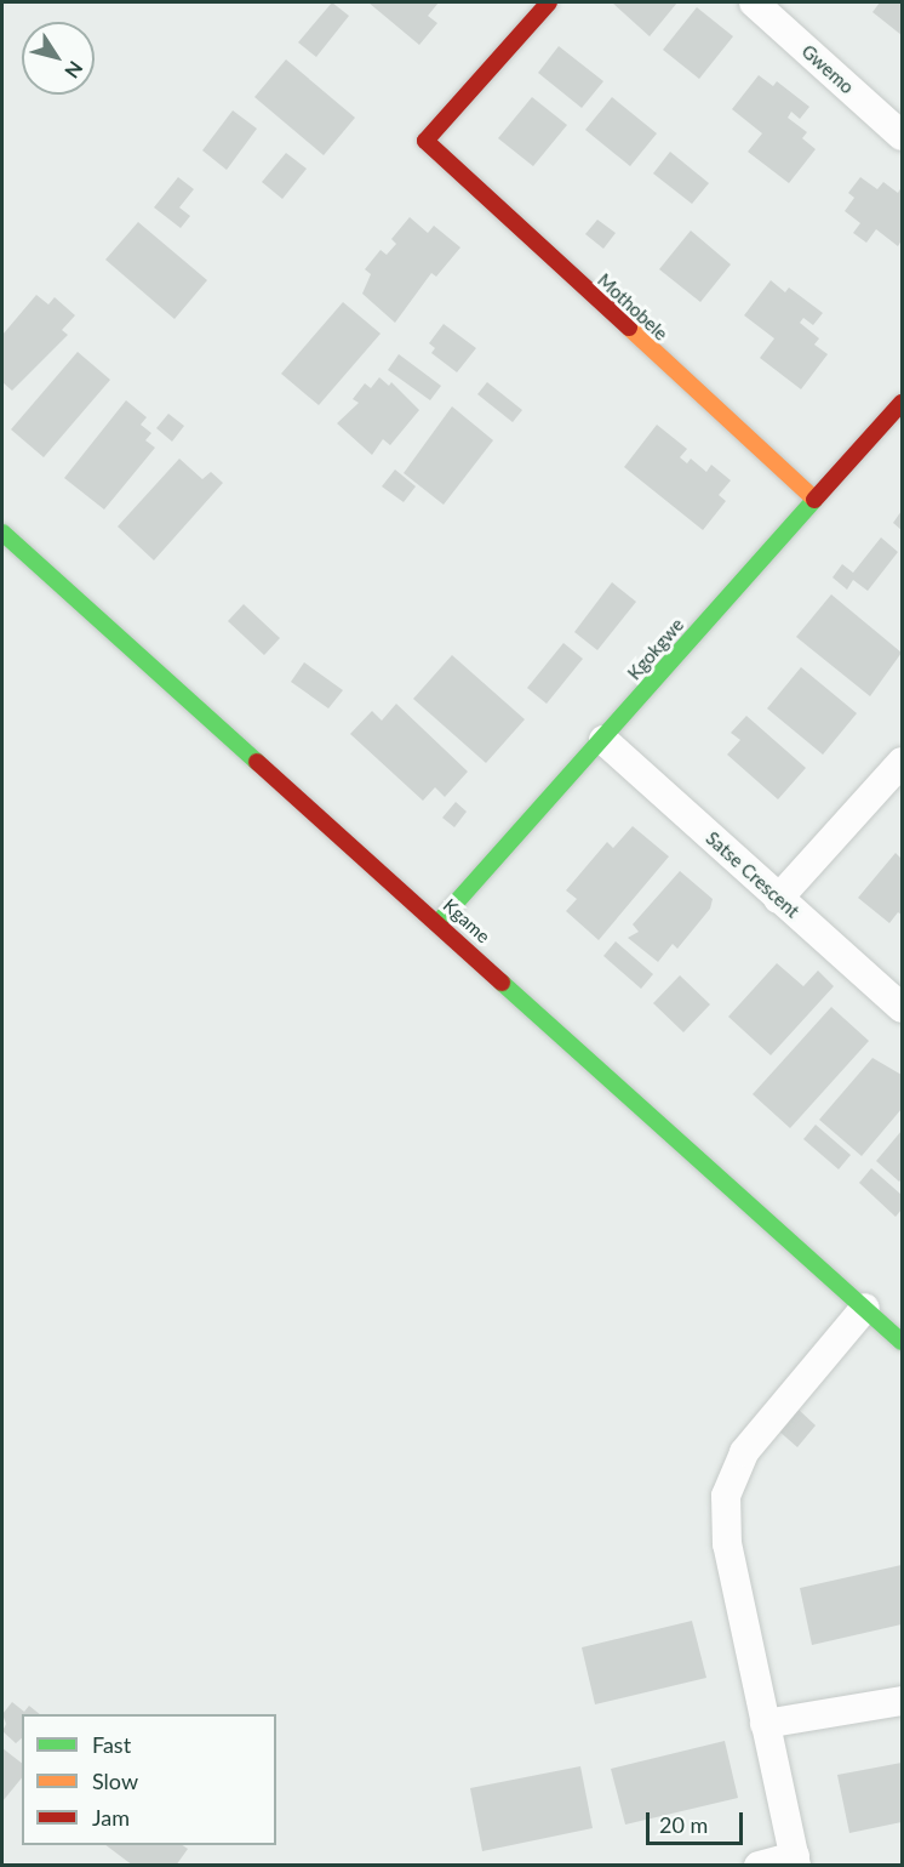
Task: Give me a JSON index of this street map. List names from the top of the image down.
{
  "streets": {
    "street": [
      "Gwemo",
      "Mothobele",
      "Kgokgwe",
      "Satse Crescent",
      "Kgame"
    ]
  },
  "crossings": [
    ["Mothobele", "Kgokgwe"],
    ["Kgokgwe", "Satse Crescent"],
    ["Kgokgwe", "Kgame"]
  ],
  "legend": ["Fast", "Slow", "Jam"],
  "scale_bar": "20 m",
  "north": "bottom right"
}
